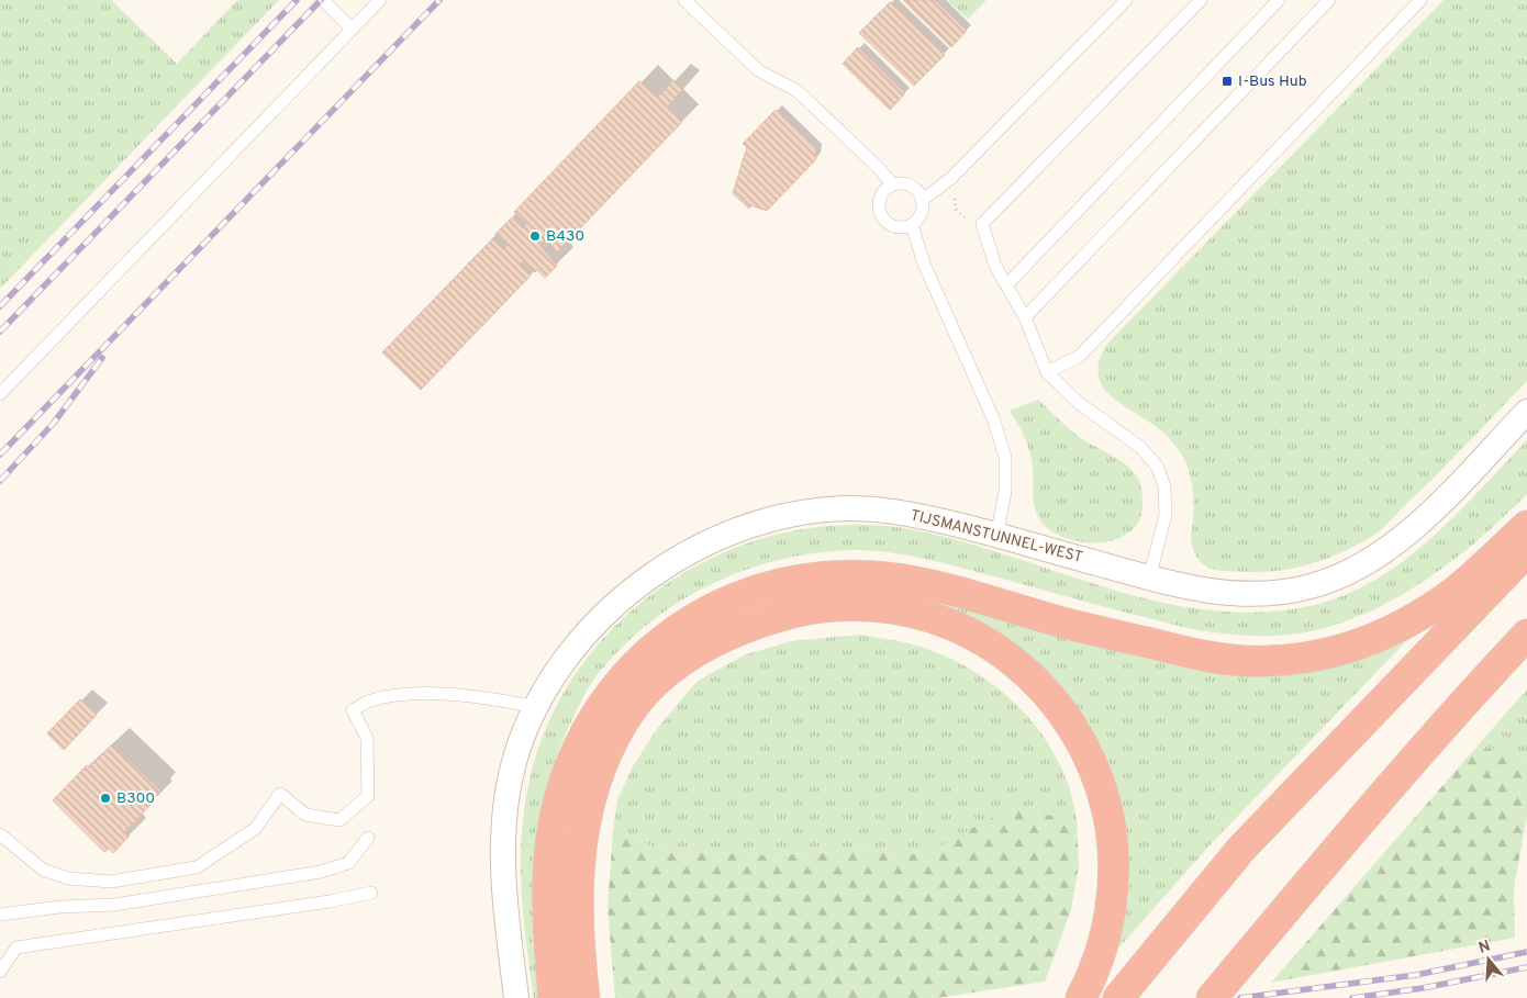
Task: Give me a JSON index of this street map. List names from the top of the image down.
{
  "streets": {
    "street": ["TIJSMANSTUNNEL-WEST"]
  },
  "places": {
    "transit": ["I-Bus Hub"],
    "other": ["B430", "B300"]
  },
  "north": "top"
}
